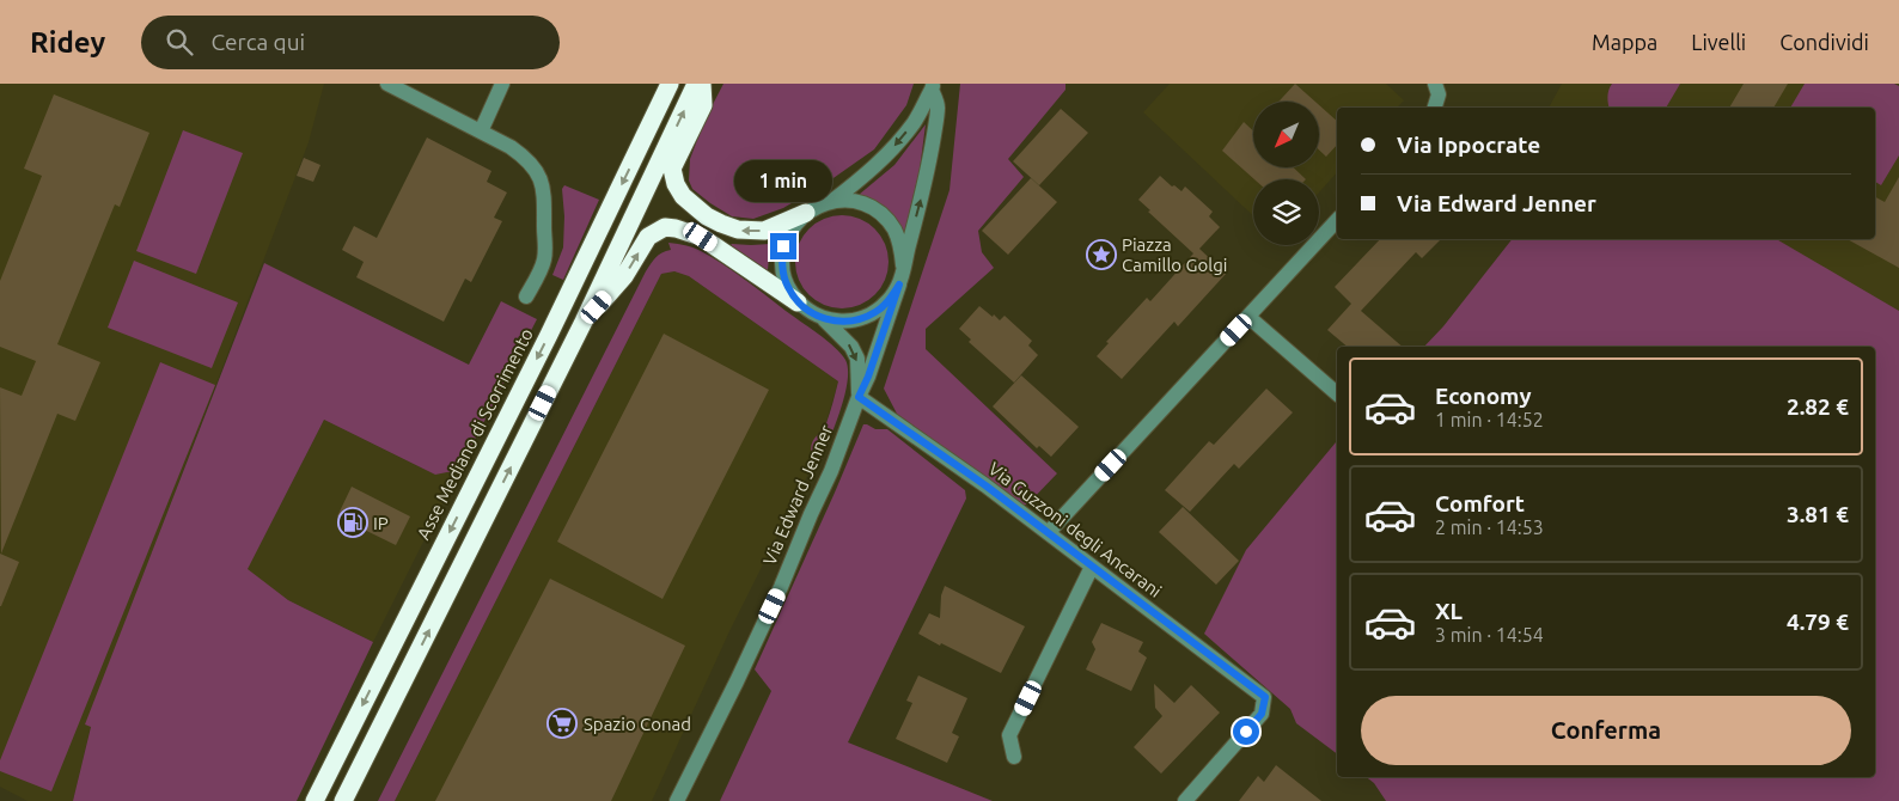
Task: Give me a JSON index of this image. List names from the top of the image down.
{
  "streets": {
    "highway": ["Asse Mediano di Scorrimento"],
    "street": ["Via Edward Jenner", "Via Guzzoni degli Ancarani"]
  },
  "crossings": [
    ["Via Edward Jenner", "Via Guzzoni degli Ancarani"]
  ],
  "places": {
    "place": ["Piazza Camillo Golgi"],
    "fuel station": ["IP"],
    "supermarket": ["Spazio Conad"]
  },
  "north": "bottom left",
  "page": {
    "header": "Ridey",
    "search": "Cerca qui",
    "nav": ["Mappa", "Livelli", "Condividi"],
    "banner": ["Via Ippocrate", "Via Edward Jenner"],
    "bubble": "1 min",
    "list": [
      {
        "name": "Economy",
        "note": "1 min · 14:52",
        "value": "2.82 €"
      },
      {
        "name": "Comfort",
        "note": "2 min · 14:53",
        "value": "3.81 €"
      },
      {
        "name": "XL",
        "note": "3 min · 14:54",
        "value": "4.79 €"
      }
    ],
    "buttons": "Conferma"
  }
}
